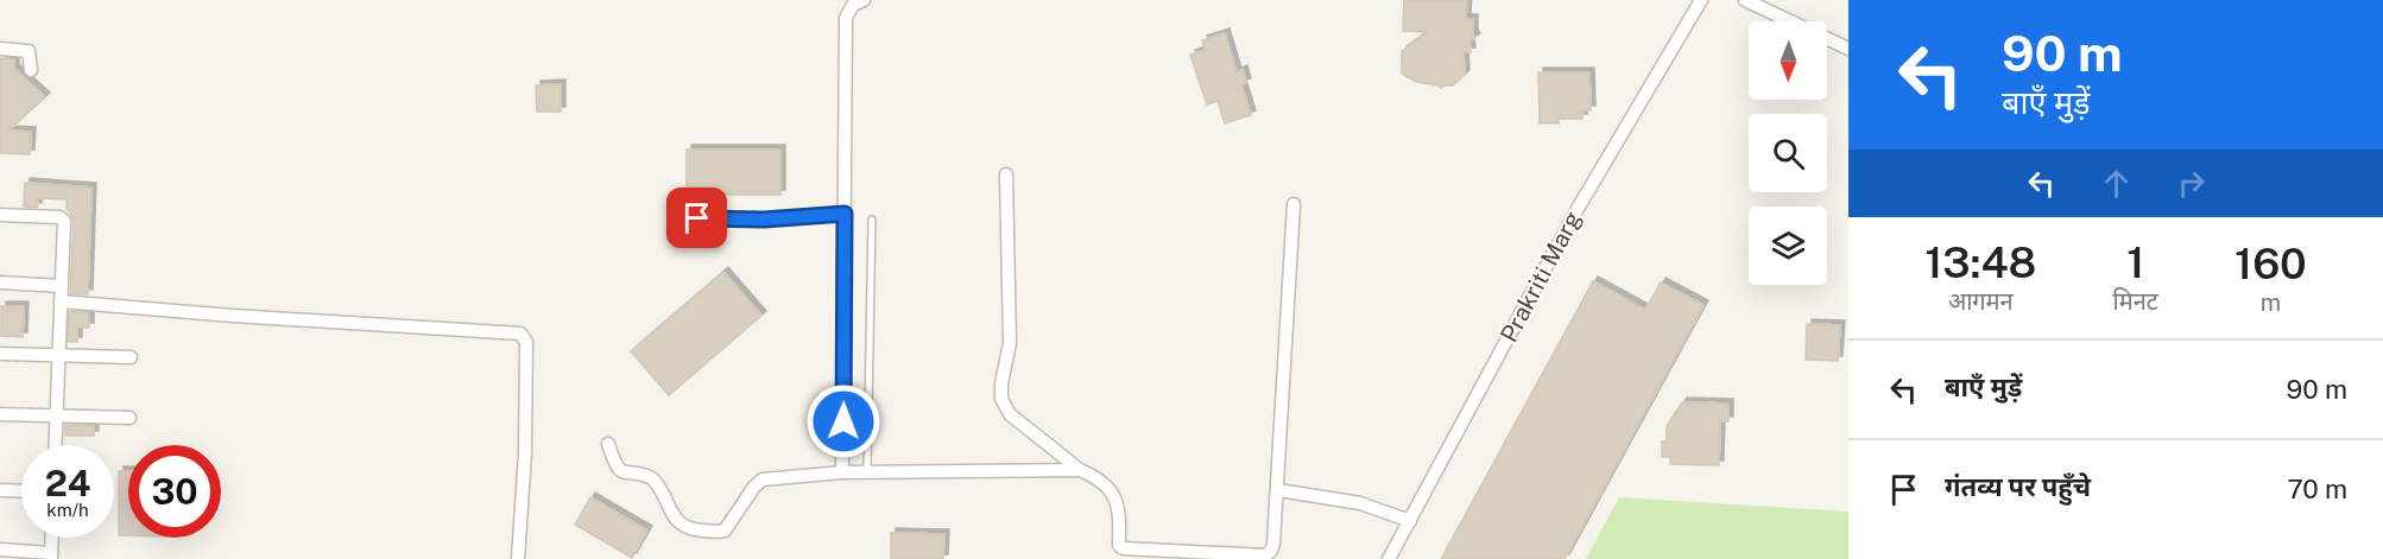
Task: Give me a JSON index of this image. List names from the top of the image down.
{
  "streets": {
    "street": ["Prakriti Marg"]
  },
  "north": "bottom",
  "page": {
    "turn": ["90 m", "बाएँ मुड़ें"],
    "eta": [
      "13:48",
      "आगमन",
      "1",
      "मिनट",
      "160",
      "m"
    ],
    "list": [
      {
        "name": "बाएँ मुड़ें",
        "value": "90 m"
      },
      {
        "name": "गंतव्य पर पहुँचे",
        "value": "70 m"
      }
    ],
    "speed": "24 km/h",
    "limit": "30"
  }
}
